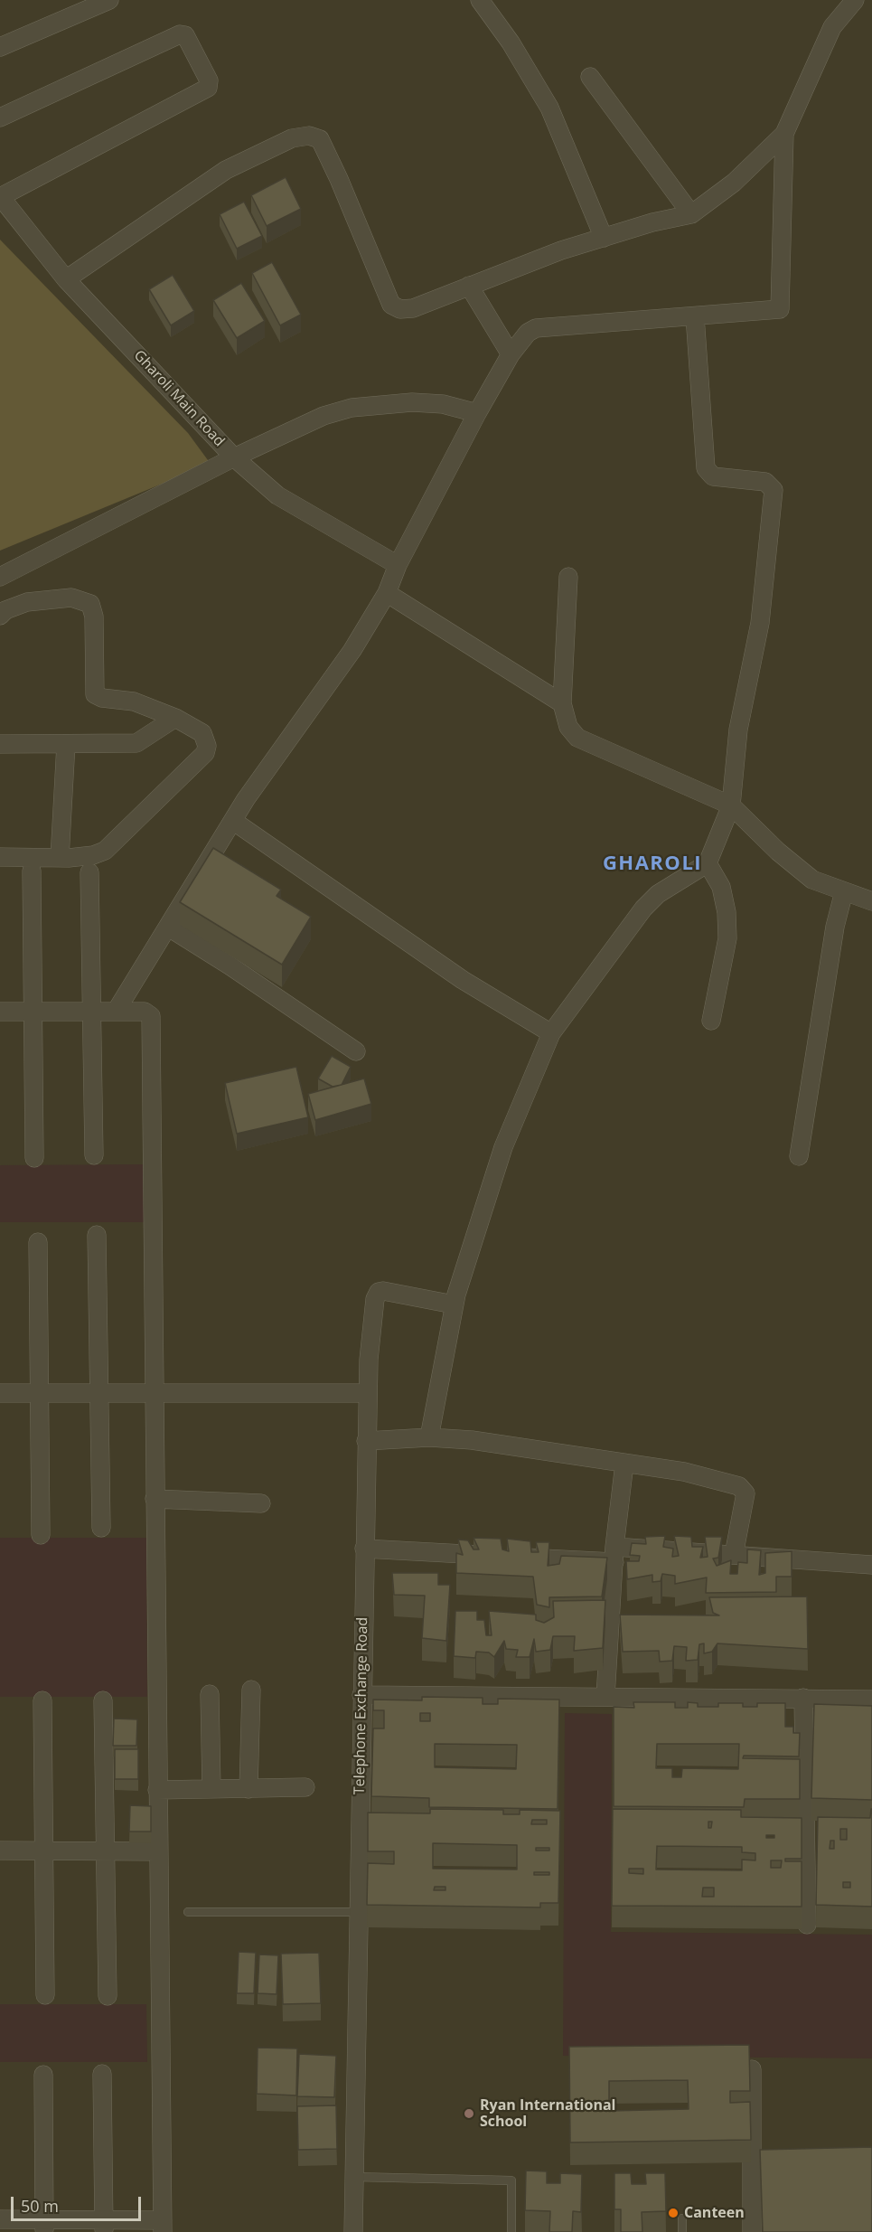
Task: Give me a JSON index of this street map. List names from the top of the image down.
{
  "streets": {
    "street": ["Gharoli Main Road", "Telephone Exchange Road"]
  },
  "districts": ["GHAROLI"],
  "places": ["Ryan International School", "Canteen"],
  "scale_bar": "50 m"
}
